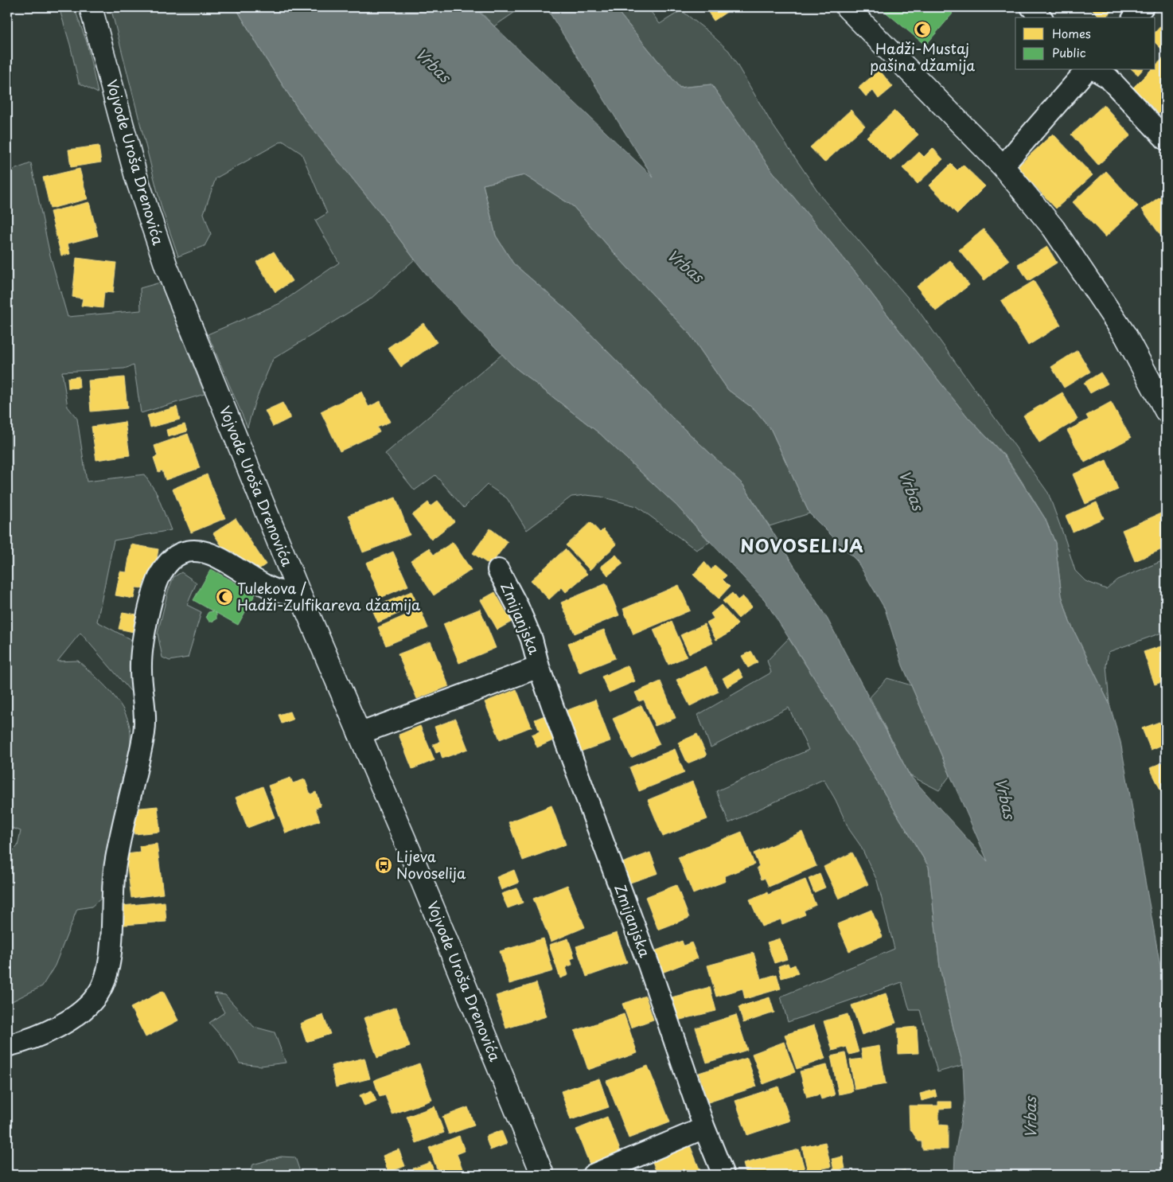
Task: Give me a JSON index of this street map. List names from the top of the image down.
{
  "streets": {
    "main road": ["Vojvode Uroša Drenovića"],
    "street": ["Zmijanjska"]
  },
  "crossings": [
    ["Vojvode Uroša Drenovića", "Zmijanjska"]
  ],
  "districts": ["NOVOSELIJA"],
  "water": ["Vrbas"],
  "places": {
    "mosque": ["Hadži-Mustaj pašina džamija", "Tulekova / Hadži-Zulfikareva džamija"],
    "bus stop": ["Lijeva Novoselija"]
  },
  "legend": ["Homes", "Public"]
}
